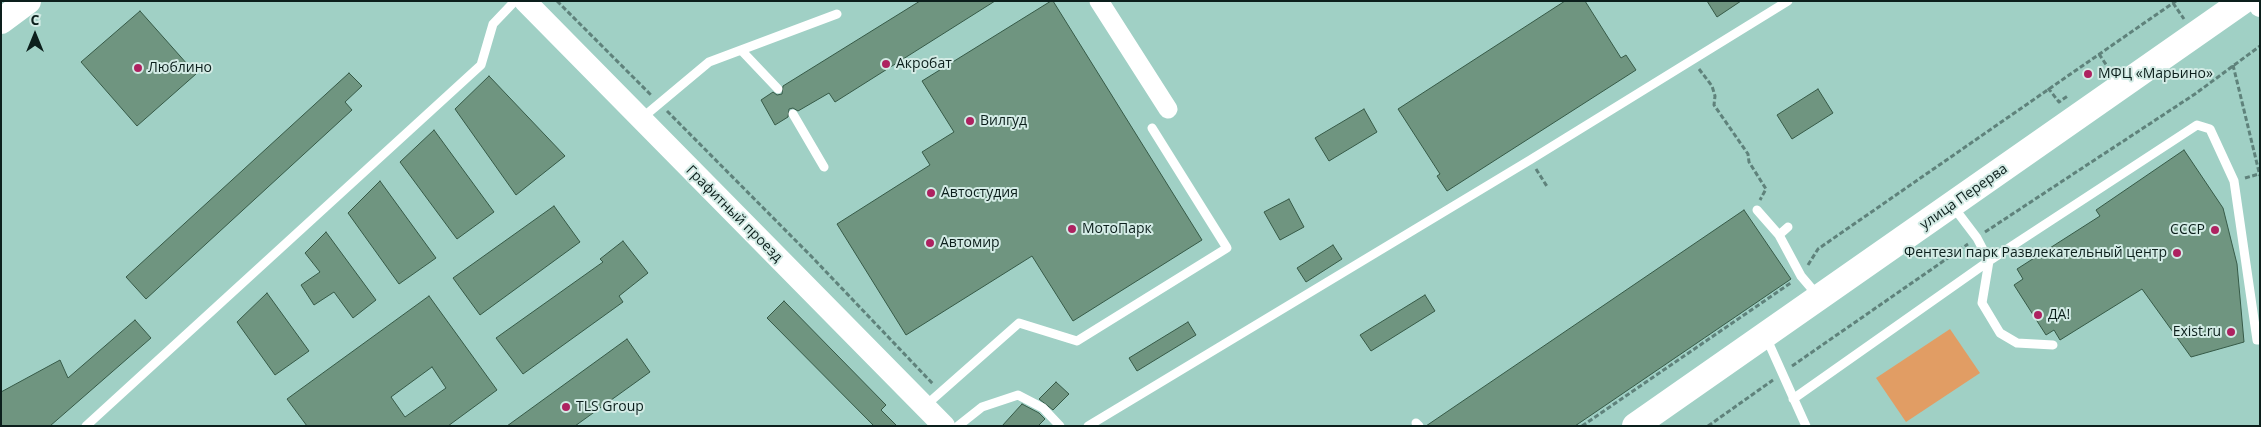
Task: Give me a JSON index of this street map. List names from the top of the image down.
{
  "streets": {
    "main road": ["улица Перерва"],
    "street": ["Графитный проезд"]
  },
  "places": [
    "Акробат",
    "Люблино",
    "МФЦ «Марьино»",
    "Вилгуд",
    "Автостудия",
    "МотоПарк",
    "СССР",
    "Автомир",
    "Фентези парк Развлекательный центр",
    "ДА!",
    "Exist.ru",
    "TLS Group"
  ],
  "north": "top"
}
